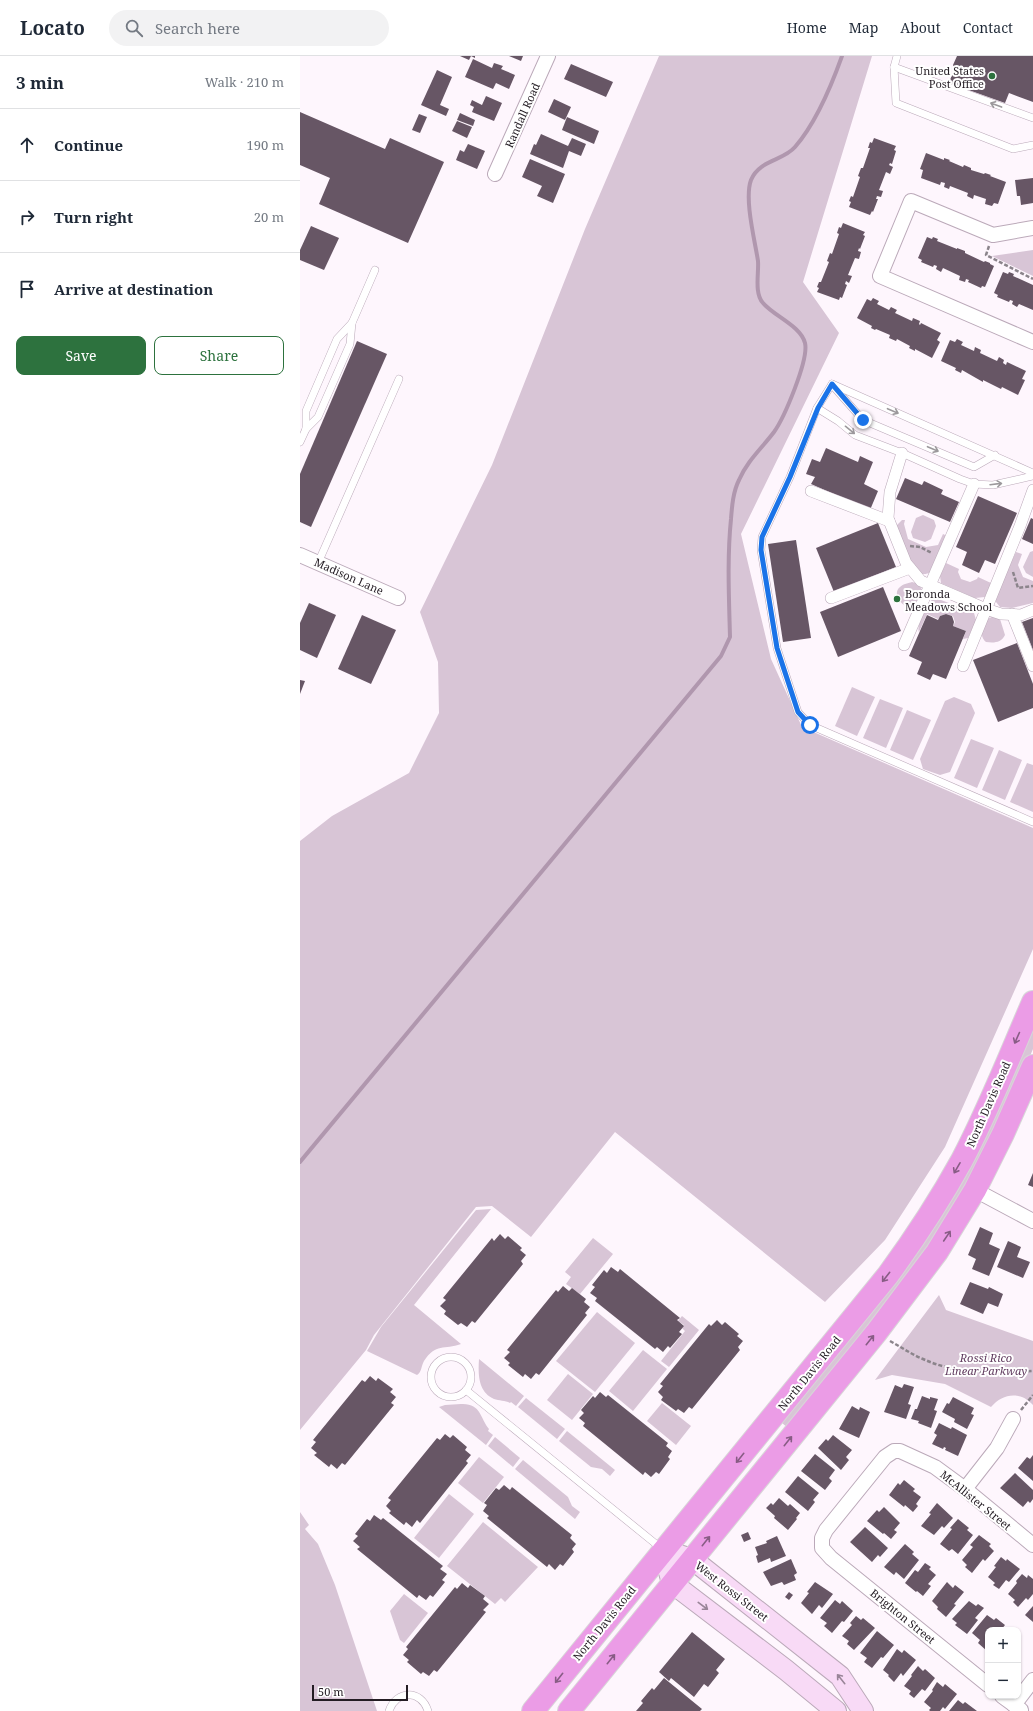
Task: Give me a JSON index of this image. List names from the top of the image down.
{
  "streets": {
    "highway": ["North Davis Road"],
    "main road": ["West Rossi Street"],
    "street": [
      "Randall Road",
      "Madison Lane",
      "McAllister Street",
      "Brighton Street"
    ]
  },
  "crossings": [
    ["North Davis Road", "West Rossi Street"],
    ["McAllister Street", "Brighton Street"]
  ],
  "parks": ["Rossi Rico Linear Parkway"],
  "places": ["United States Post Office", "Boronda Meadows School"],
  "scale_bar": "50 m",
  "page": {
    "header": "Locato",
    "search": "Search here",
    "nav": [
      "Home",
      "Map",
      "About",
      "Contact"
    ],
    "heading": ["3 min", "Walk · 210 m"],
    "list": [
      ["Continue", "190 m"],
      ["Turn right", "20 m"],
      "Arrive at destination"
    ],
    "buttons": ["Save", "Share"],
    "map_buttons": ["+", "−"],
    "scale": "50 m"
  }
}
